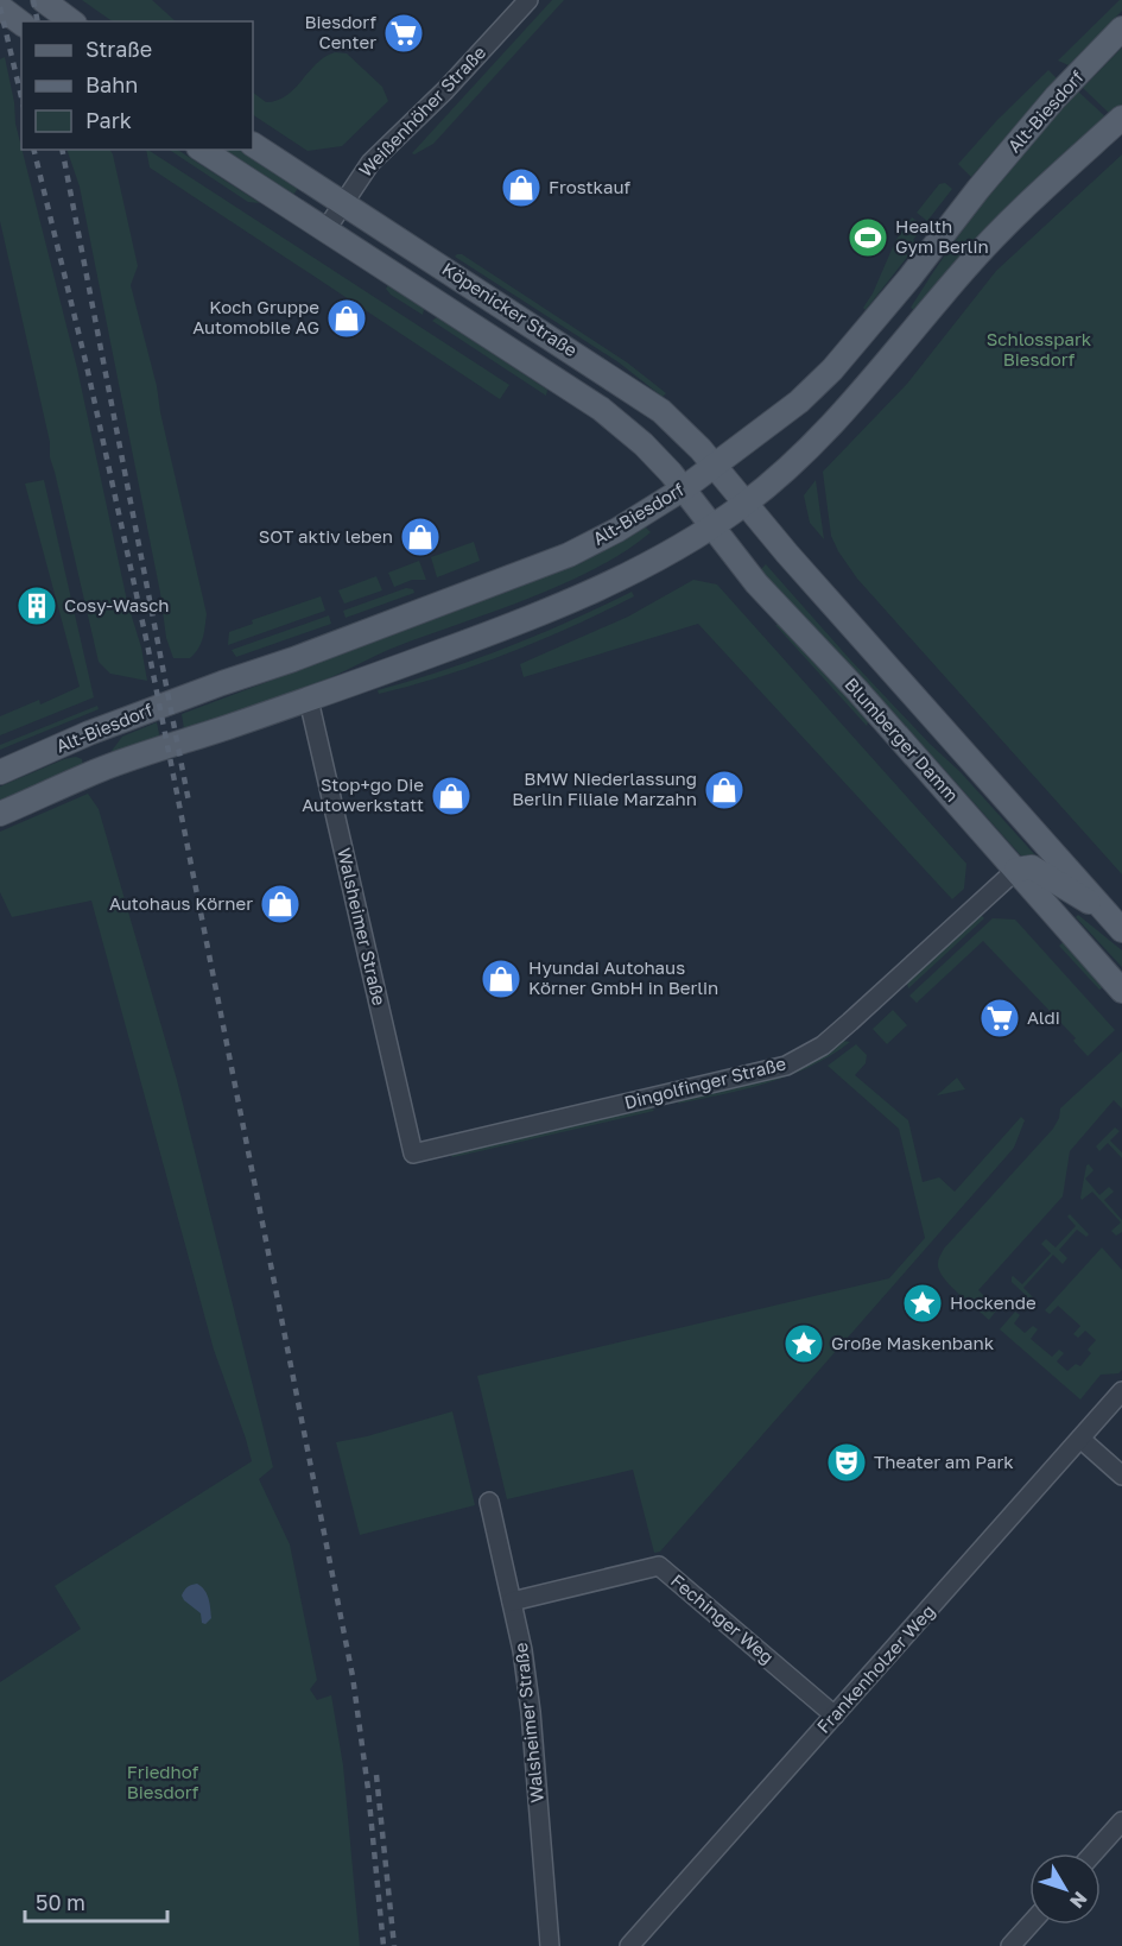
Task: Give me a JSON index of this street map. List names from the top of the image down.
{
  "streets": {
    "main road": ["Alt-Biesdorf", "Köpenicker Straße", "Blumberger Damm"],
    "street": [
      "Weißenhöher Straße",
      "Walsheimer Straße",
      "Dingolfinger Straße",
      "Fechinger Weg",
      "Frankenholzer Weg"
    ]
  },
  "crossings": [
    ["Weißenhöher Straße", "Köpenicker Straße"],
    ["Alt-Biesdorf", "Köpenicker Straße"],
    ["Alt-Biesdorf", "Blumberger Damm"],
    ["Alt-Biesdorf", "Walsheimer Straße"],
    ["Köpenicker Straße", "Blumberger Damm"],
    ["Blumberger Damm", "Dingolfinger Straße"],
    ["Walsheimer Straße", "Dingolfinger Straße"],
    ["Walsheimer Straße", "Fechinger Weg"],
    ["Fechinger Weg", "Frankenholzer Weg"]
  ],
  "parks": ["Schlosspark Biesdorf", "Friedhof Biesdorf"],
  "places": {
    "supermarket": ["Biesdorf Center", "Aldi"],
    "shop": [
      "Frostkauf",
      "Koch Gruppe Automobile AG",
      "SOT aktiv leben",
      "BMW Niederlassung Berlin Filiale Marzahn",
      "Stop+go Die Autowerkstatt",
      "Autohaus Körner",
      "Hyundai Autohaus Körner GmbH in Berlin"
    ],
    "sports": ["Health Gym Berlin"],
    "building": ["Cosy-Wasch"],
    "place": ["Hockende", "Große Maskenbank"],
    "theatre": ["Theater am Park"]
  },
  "legend": ["Straße", "Bahn", "Park"],
  "scale_bar": "50 m",
  "north": "bottom right"
}
